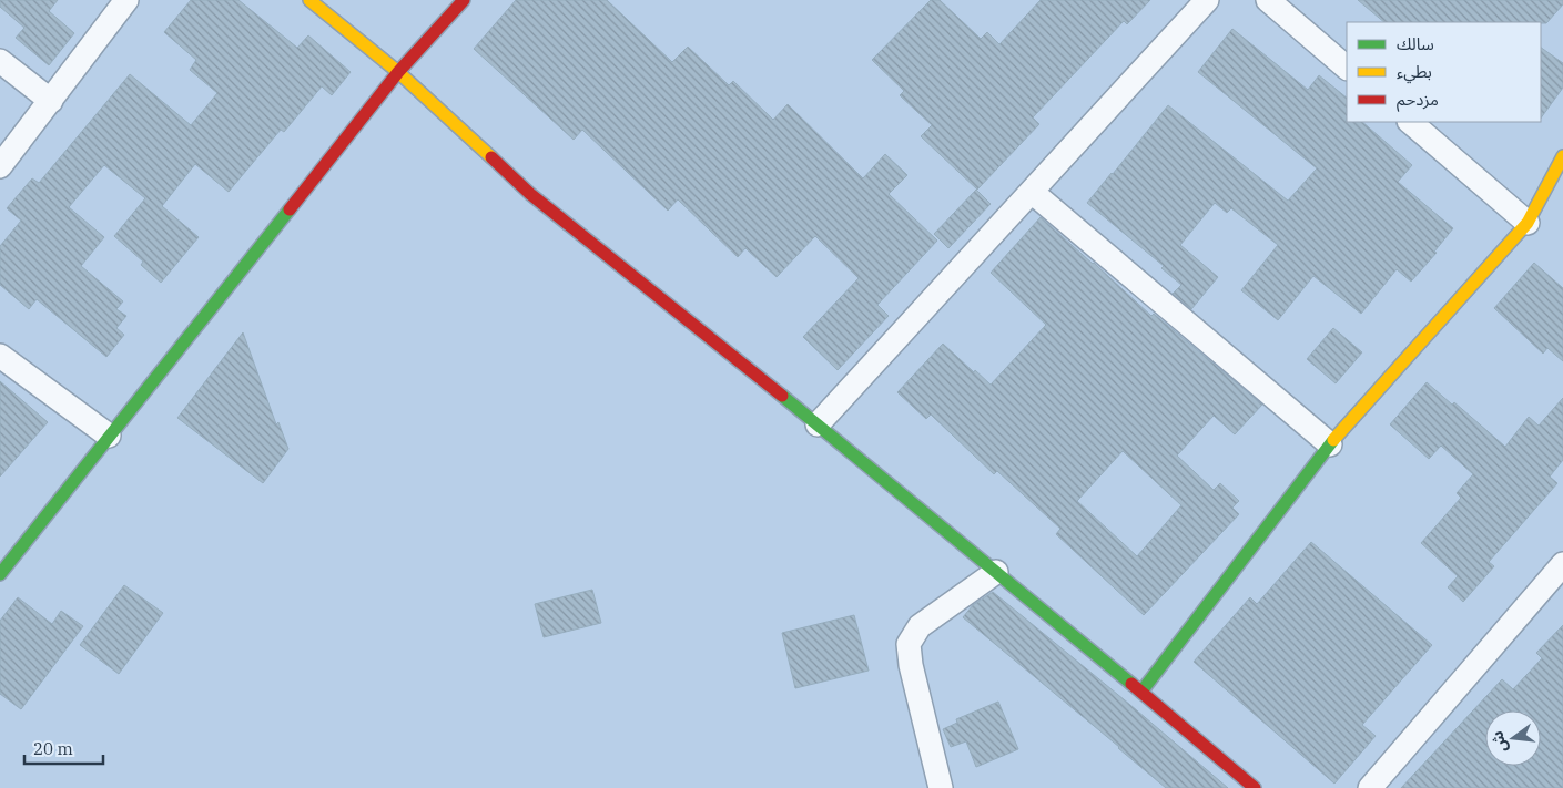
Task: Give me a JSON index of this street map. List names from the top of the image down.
{
  "legend": ["سالك", "بطيء", "مزدحم"],
  "scale_bar": "20 m",
  "north": "left"
}
